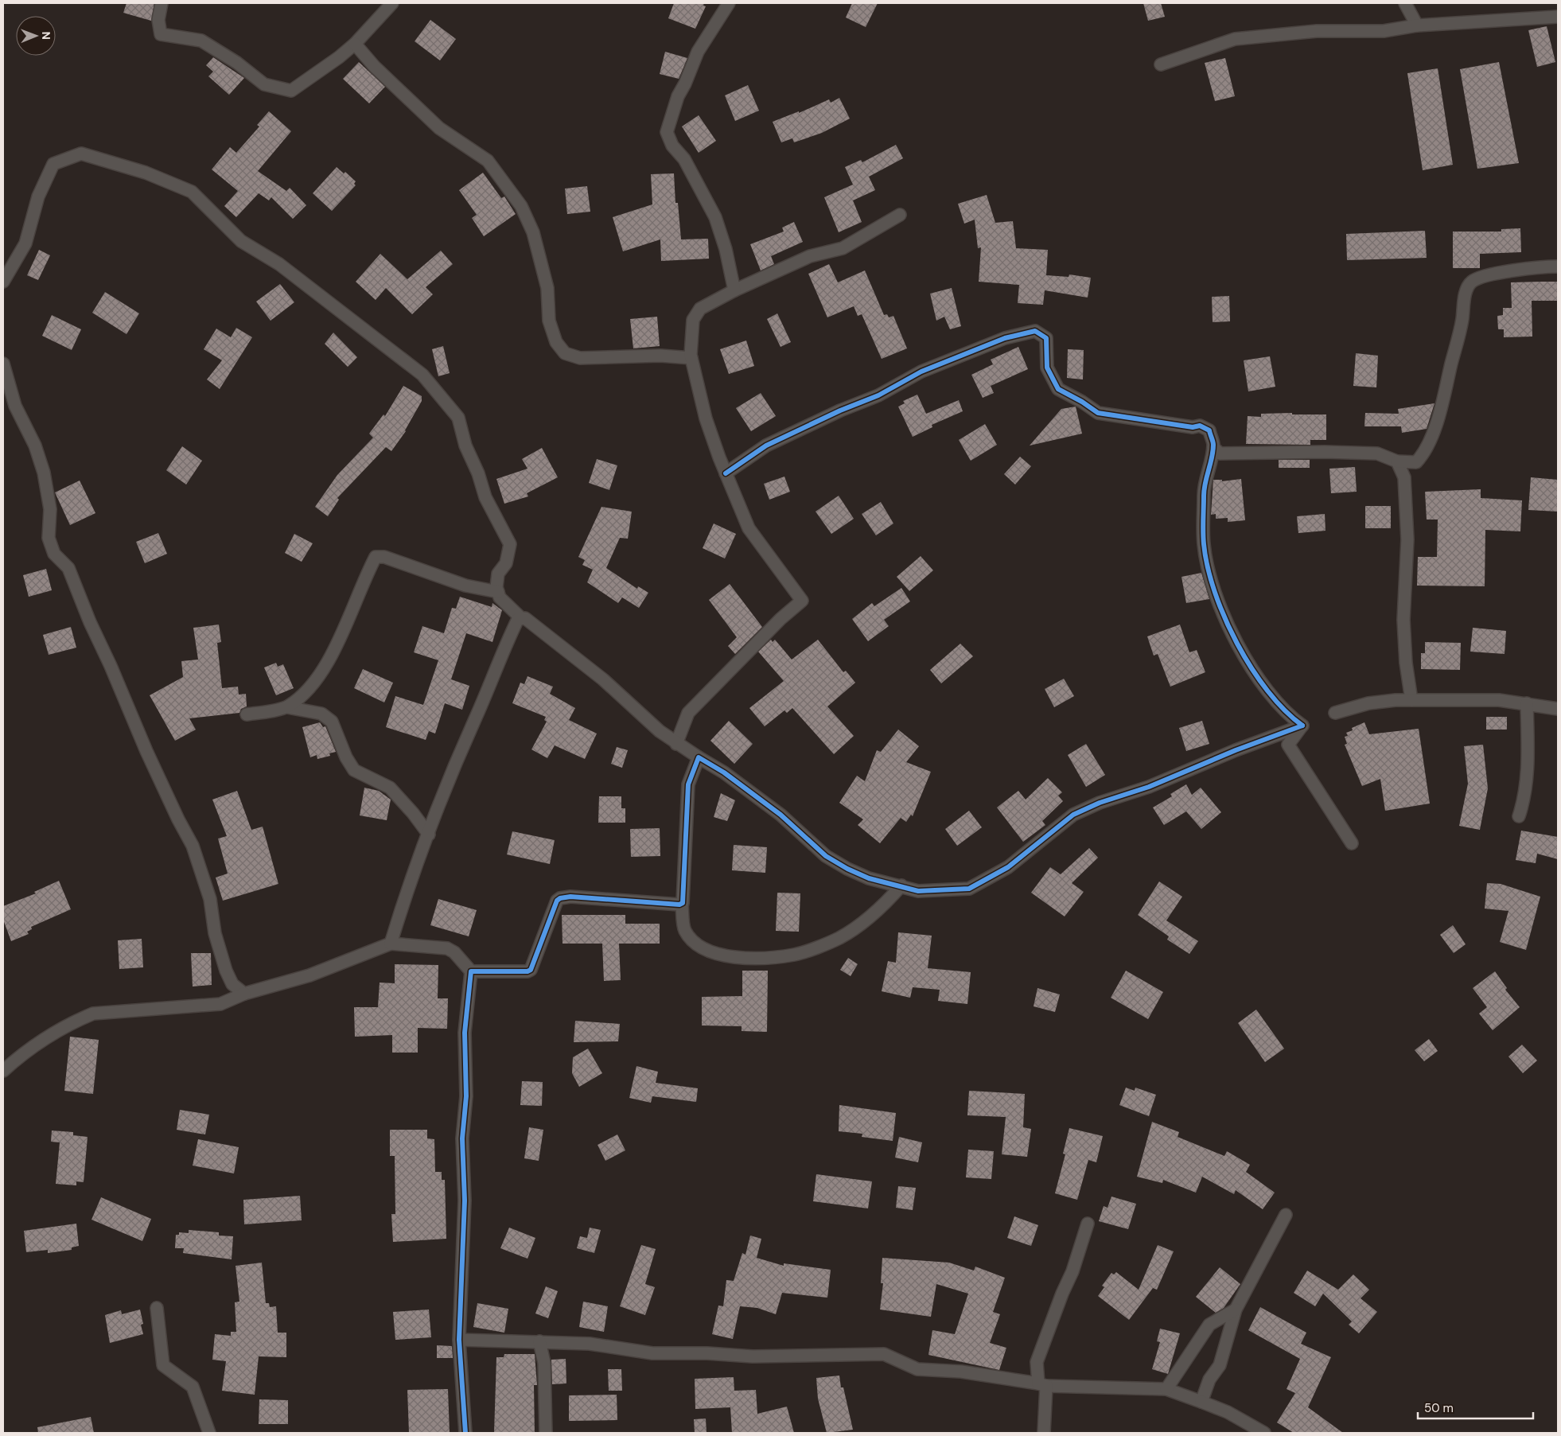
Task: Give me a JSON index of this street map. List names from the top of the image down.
{
  "scale_bar": "50 m",
  "north": "right"
}
